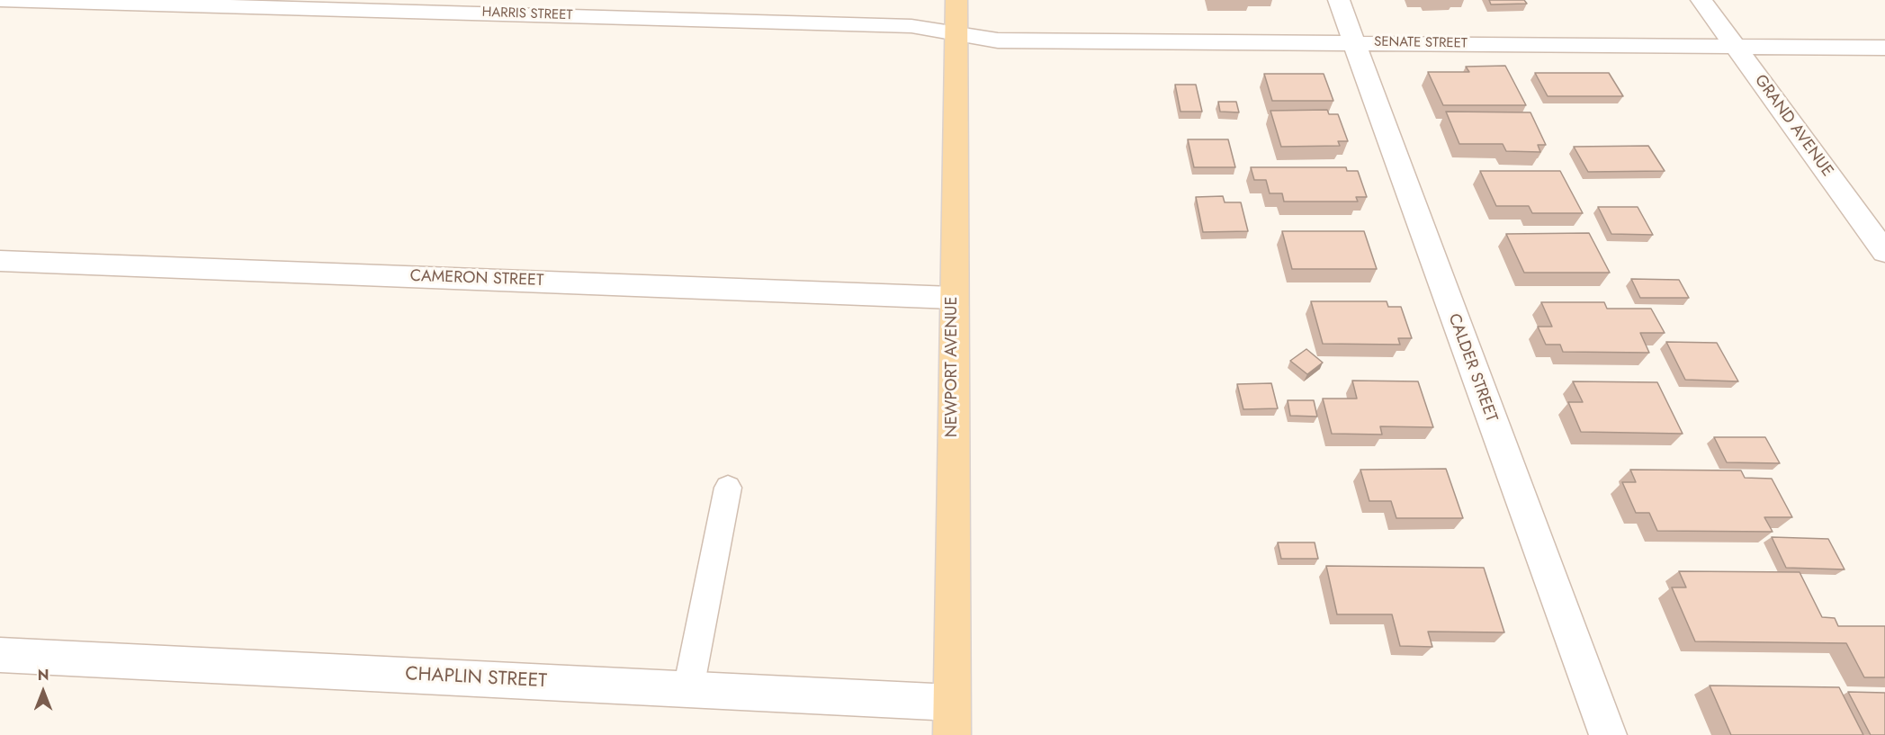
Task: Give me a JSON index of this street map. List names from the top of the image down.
{
  "streets": {
    "main road": ["NEWPORT AVENUE"],
    "street": [
      "HARRIS STREET",
      "SENATE STREET",
      "GRAND AVENUE",
      "CAMERON STREET",
      "CALDER STREET",
      "CHAPLIN STREET"
    ]
  },
  "crossings": [
    ["HARRIS STREET", "SENATE STREET"],
    ["HARRIS STREET", "NEWPORT AVENUE"],
    ["SENATE STREET", "GRAND AVENUE"],
    ["SENATE STREET", "NEWPORT AVENUE"],
    ["SENATE STREET", "CALDER STREET"],
    ["CAMERON STREET", "NEWPORT AVENUE"],
    ["NEWPORT AVENUE", "CHAPLIN STREET"]
  ],
  "north": "top"
}
